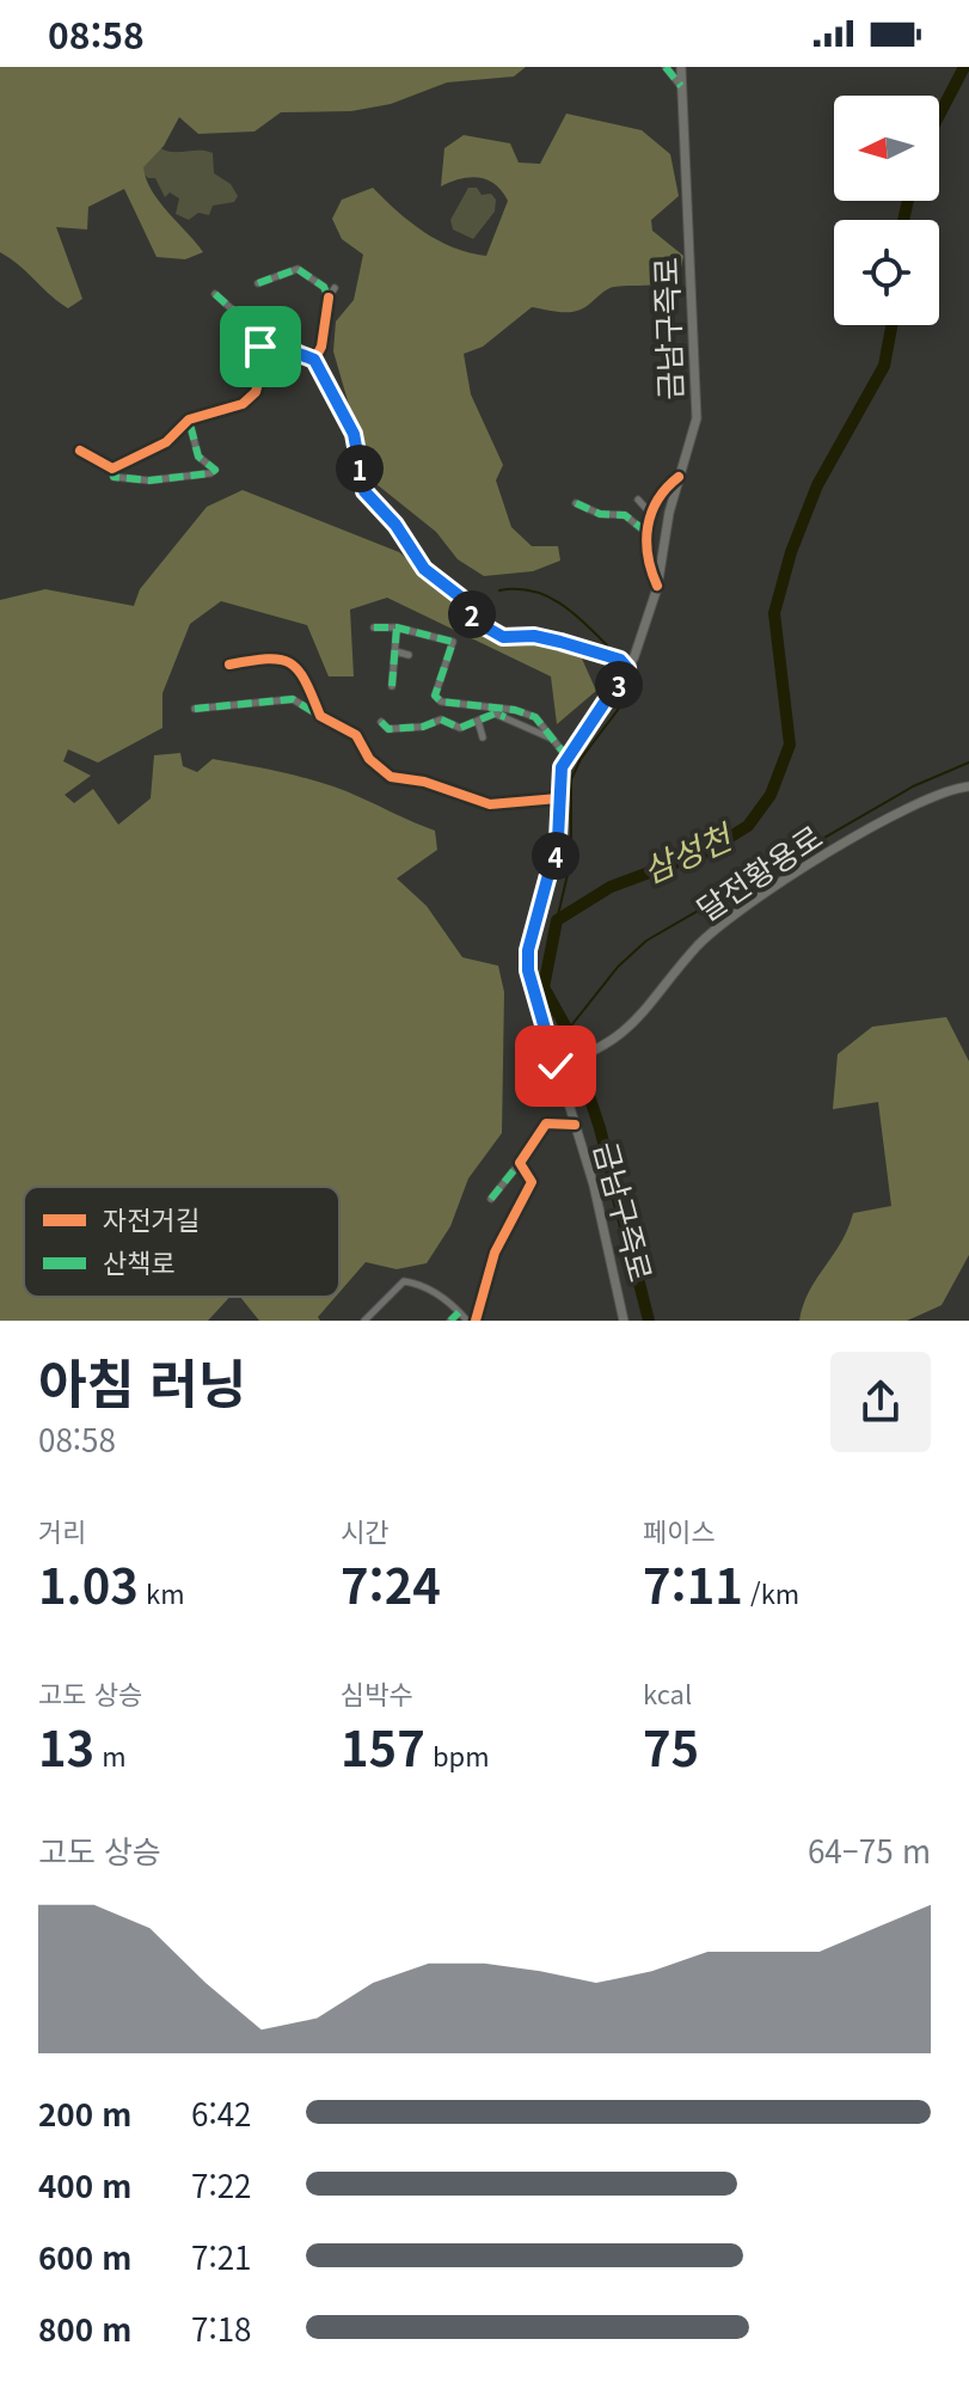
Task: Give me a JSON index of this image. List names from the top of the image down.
{
  "streets": {
    "main road": ["금남구즉로", "달전황용로"]
  },
  "crossings": [
    ["금남구즉로", "달전황용로"]
  ],
  "water": ["삼성천"],
  "legend": ["자전거길", "산책로"],
  "north": "left",
  "page": {
    "status": "08:58",
    "pins": [
      "1",
      "2",
      "3",
      "4"
    ],
    "heading": ["아침 러닝", "08:58"],
    "stats": [
      ["거리", "1.03 km"],
      ["시간", "7:24"],
      ["페이스", "7:11 /km"],
      ["고도 상승", "13 m"],
      ["심박수", "157 bpm"],
      ["kcal", "75"]
    ],
    "chart": ["고도 상승", "64–75 m"],
    "list": [
      {
        "name": "200 m",
        "note": "6:42"
      },
      {
        "name": "400 m",
        "note": "7:22"
      },
      {
        "name": "600 m",
        "note": "7:21"
      },
      {
        "name": "800 m",
        "note": "7:18"
      }
    ]
  }
}
